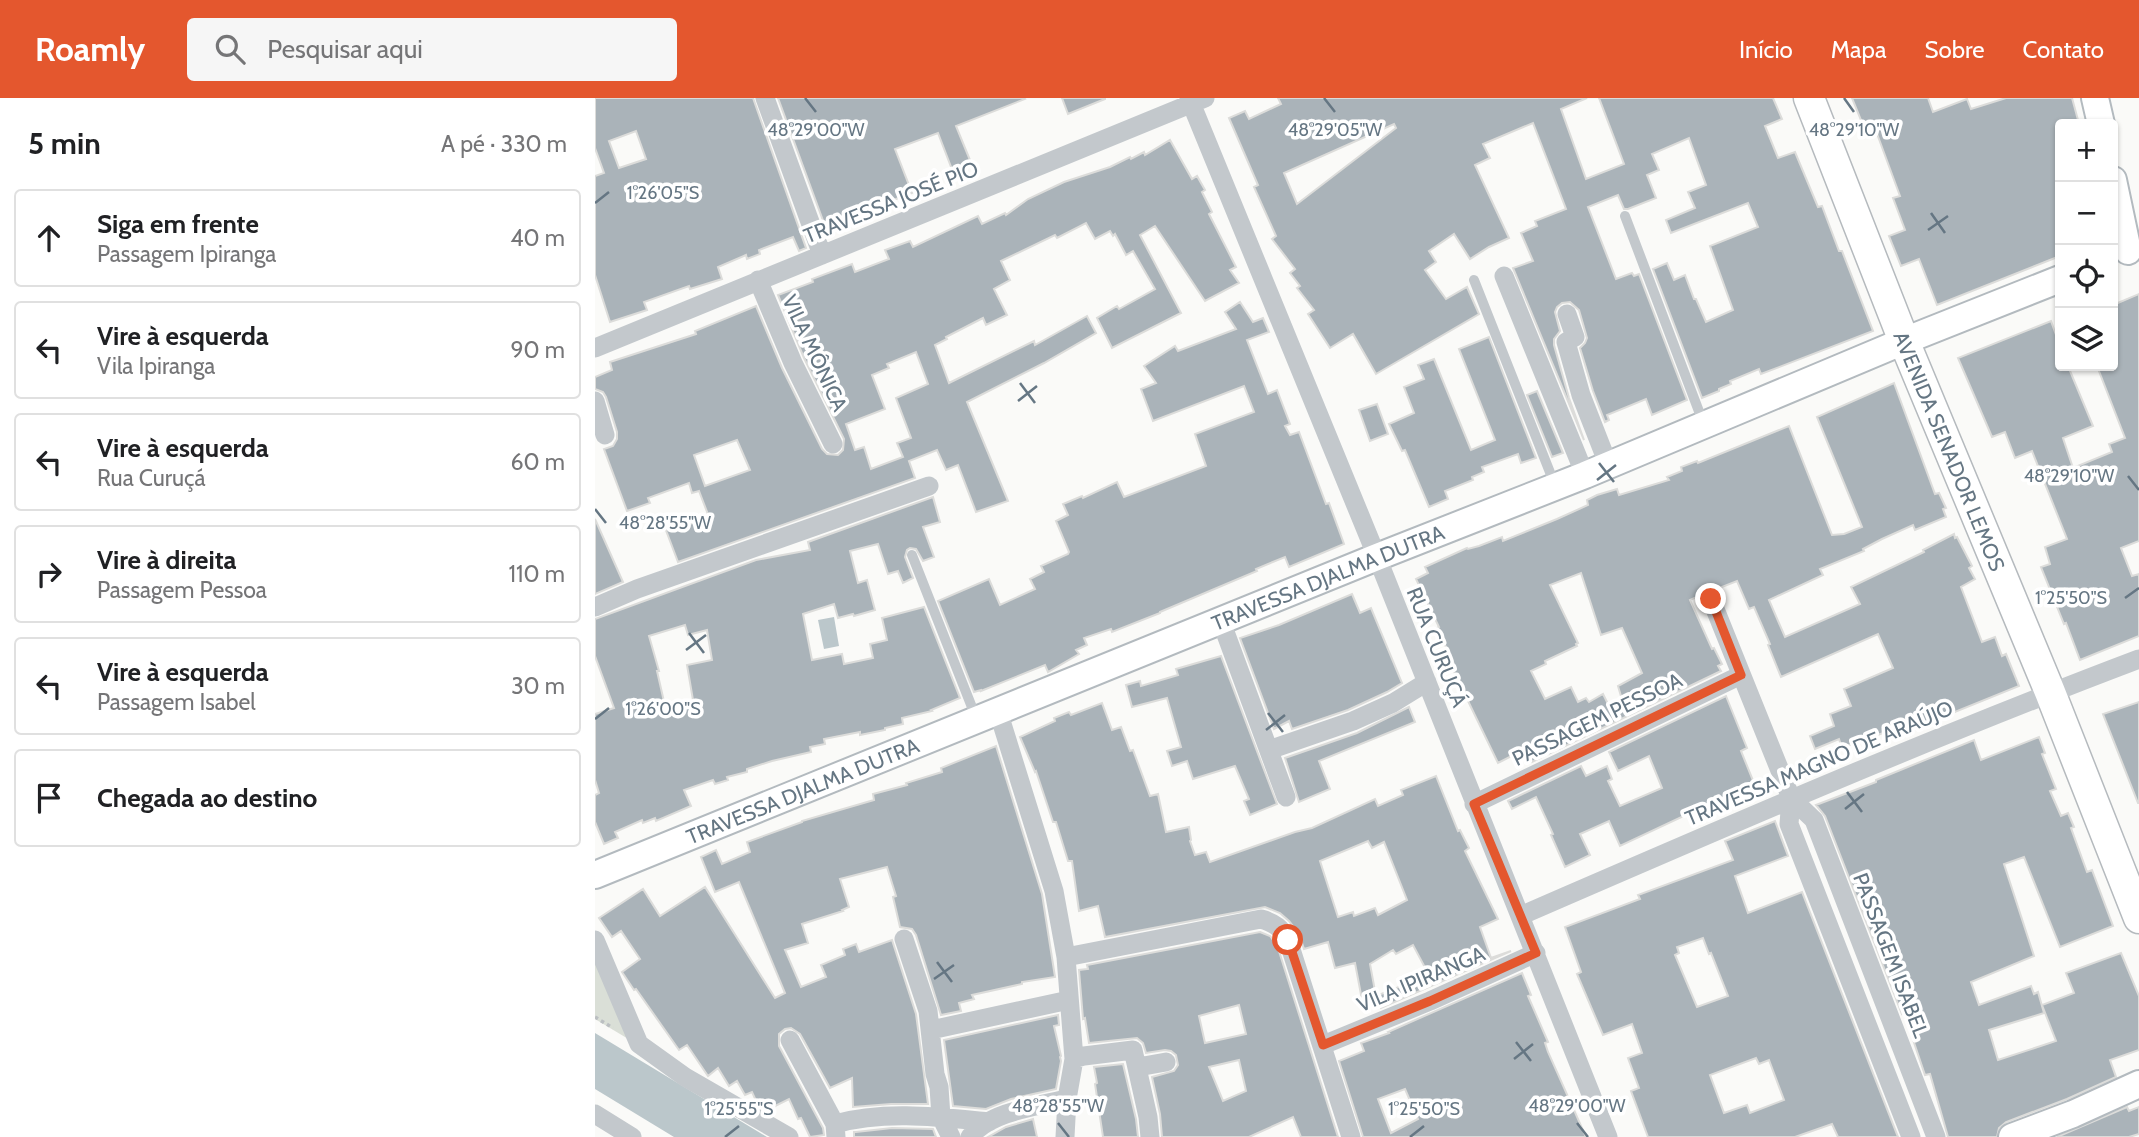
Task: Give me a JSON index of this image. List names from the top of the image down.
{
  "streets": {
    "main road": ["AVENIDA SENADOR LEMOS"],
    "street": [
      "TRAVESSA JOSÉ PIO",
      "VILA MÔNICA",
      "TRAVESSA DJALMA DUTRA",
      "RUA CURUÇÁ",
      "PASSAGEM PESSOA",
      "TRAVESSA MAGNO DE ARAÚJO",
      "PASSAGEM ISABEL",
      "VILA IPIRANGA"
    ]
  },
  "crossings": [
    ["TRAVESSA JOSÉ PIO", "VILA MÔNICA"],
    ["TRAVESSA JOSÉ PIO", "RUA CURUÇÁ"],
    ["AVENIDA SENADOR LEMOS", "TRAVESSA DJALMA DUTRA"],
    ["AVENIDA SENADOR LEMOS", "TRAVESSA MAGNO DE ARAÚJO"],
    ["TRAVESSA DJALMA DUTRA", "RUA CURUÇÁ"],
    ["RUA CURUÇÁ", "PASSAGEM PESSOA"],
    ["RUA CURUÇÁ", "TRAVESSA MAGNO DE ARAÚJO"],
    ["RUA CURUÇÁ", "VILA IPIRANGA"],
    ["PASSAGEM PESSOA", "PASSAGEM ISABEL"],
    ["TRAVESSA MAGNO DE ARAÚJO", "PASSAGEM ISABEL"]
  ],
  "page": {
    "header": "Roamly",
    "search": "Pesquisar aqui",
    "nav": [
      "Início",
      "Mapa",
      "Sobre",
      "Contato"
    ],
    "heading": ["5 min", "A pé · 330 m"],
    "map_buttons": ["+", "−"],
    "list": [
      ["Siga em frente", "Passagem Ipiranga", "40 m"],
      ["Vire à esquerda", "Vila Ipiranga", "90 m"],
      ["Vire à esquerda", "Rua Curuçá", "60 m"],
      ["Vire à direita", "Passagem Pessoa", "110 m"],
      ["Vire à esquerda", "Passagem Isabel", "30 m"],
      "Chegada ao destino"
    ]
  },
  "coordinates": [
    "48°29'00\"W",
    "48°29'05\"W",
    "48°29'10\"W",
    "1°26'05\"S",
    "48°28'55\"W",
    "1°25'50\"S",
    "1°26'00\"S",
    "1°25'55\"S"
  ]
}
